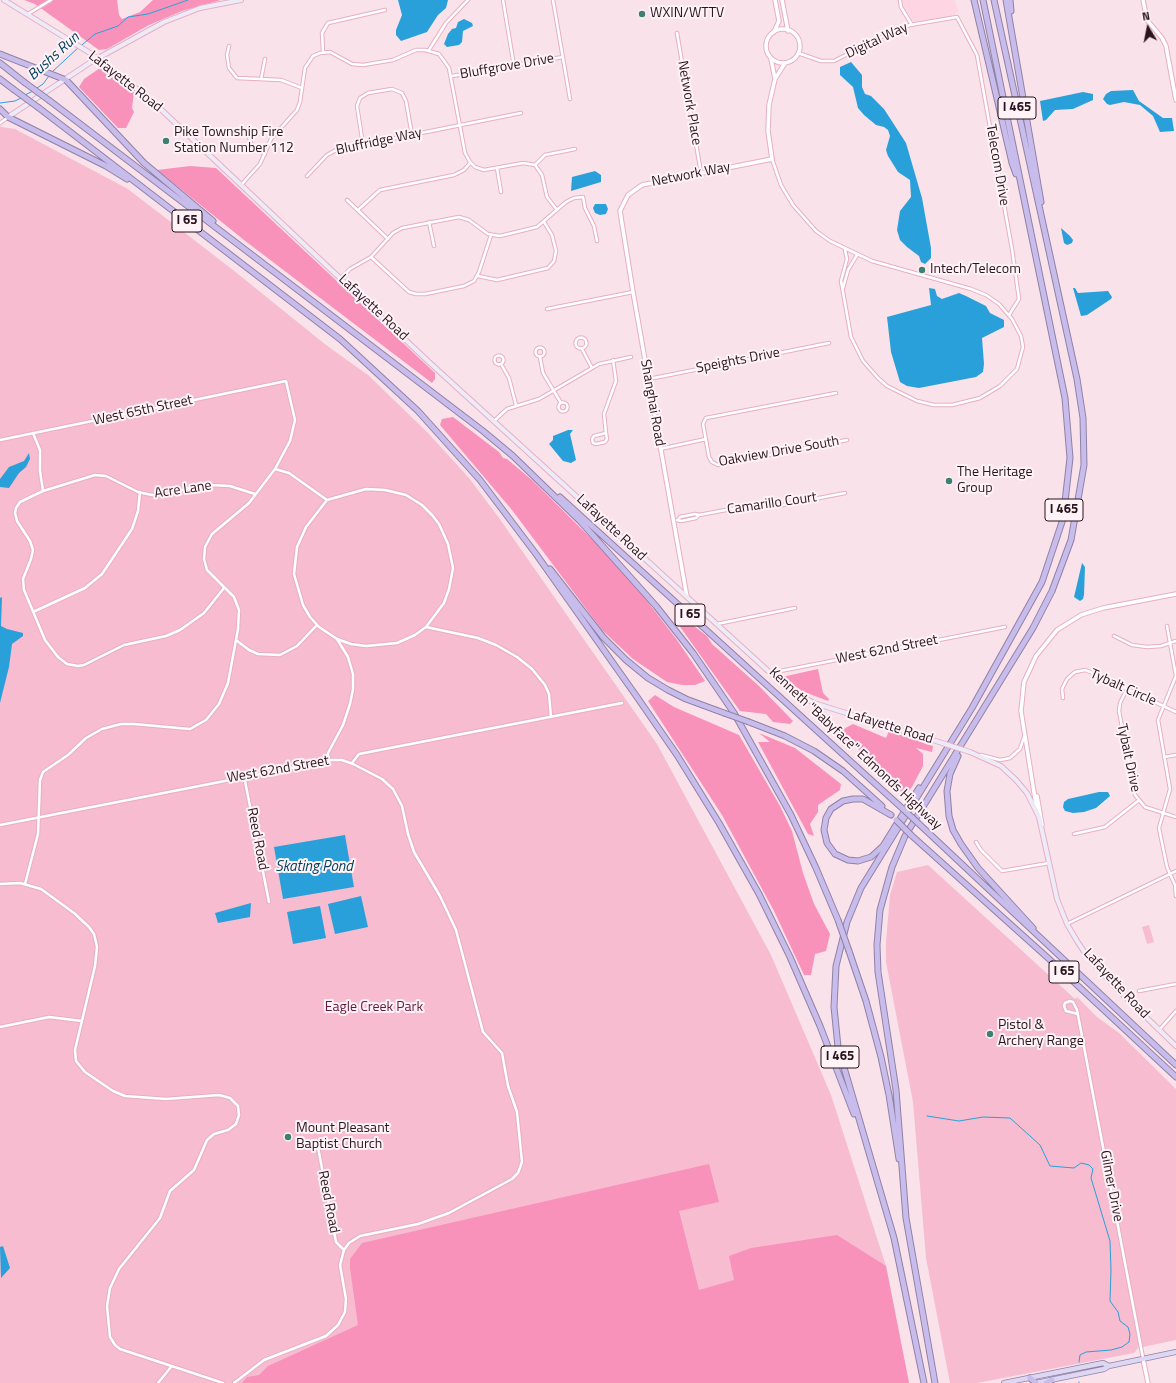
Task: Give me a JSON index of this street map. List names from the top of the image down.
{
  "streets": {
    "highway": ["I 465", "I 65", "Kenneth \"Babyface\" Edmonds Highway"],
    "main road": ["Lafayette Road"],
    "street": [
      "Digital Way",
      "Bluffgrove Drive",
      "Network Place",
      "Bluffridge Way",
      "Telecom Drive",
      "Network Way",
      "Speights Drive",
      "Shanghai Road",
      "West 65th Street",
      "Oakview Drive South",
      "Acre Lane",
      "Camarillo Court",
      "West 62nd Street",
      "Tybalt Circle",
      "Tybalt Drive",
      "Reed Road",
      "Gilmer Drive"
    ]
  },
  "crossings": [
    ["Digital Way", "Telecom Drive"],
    ["Lafayette Road", "Shanghai Road"],
    ["Lafayette Road", "West 62nd Street"],
    ["Network Place", "Network Way"],
    ["Network Way", "Shanghai Road"],
    ["I 65", "Kenneth \"Babyface\" Edmonds Highway"],
    ["Speights Drive", "Shanghai Road"],
    ["Shanghai Road", "Camarillo Court"],
    ["West 62nd Street", "Reed Road"],
    ["Tybalt Circle", "Tybalt Drive"]
  ],
  "water": ["Bushs Run", "Skating Pond"],
  "parks": ["Eagle Creek Park"],
  "places": [
    "WXIN/WTTV",
    "Pike Township Fire Station Number 112",
    "Intech/Telecom",
    "The Heritage Group",
    "Pistol & Archery Range",
    "Mount Pleasant Baptist Church"
  ],
  "north": "top"
}
